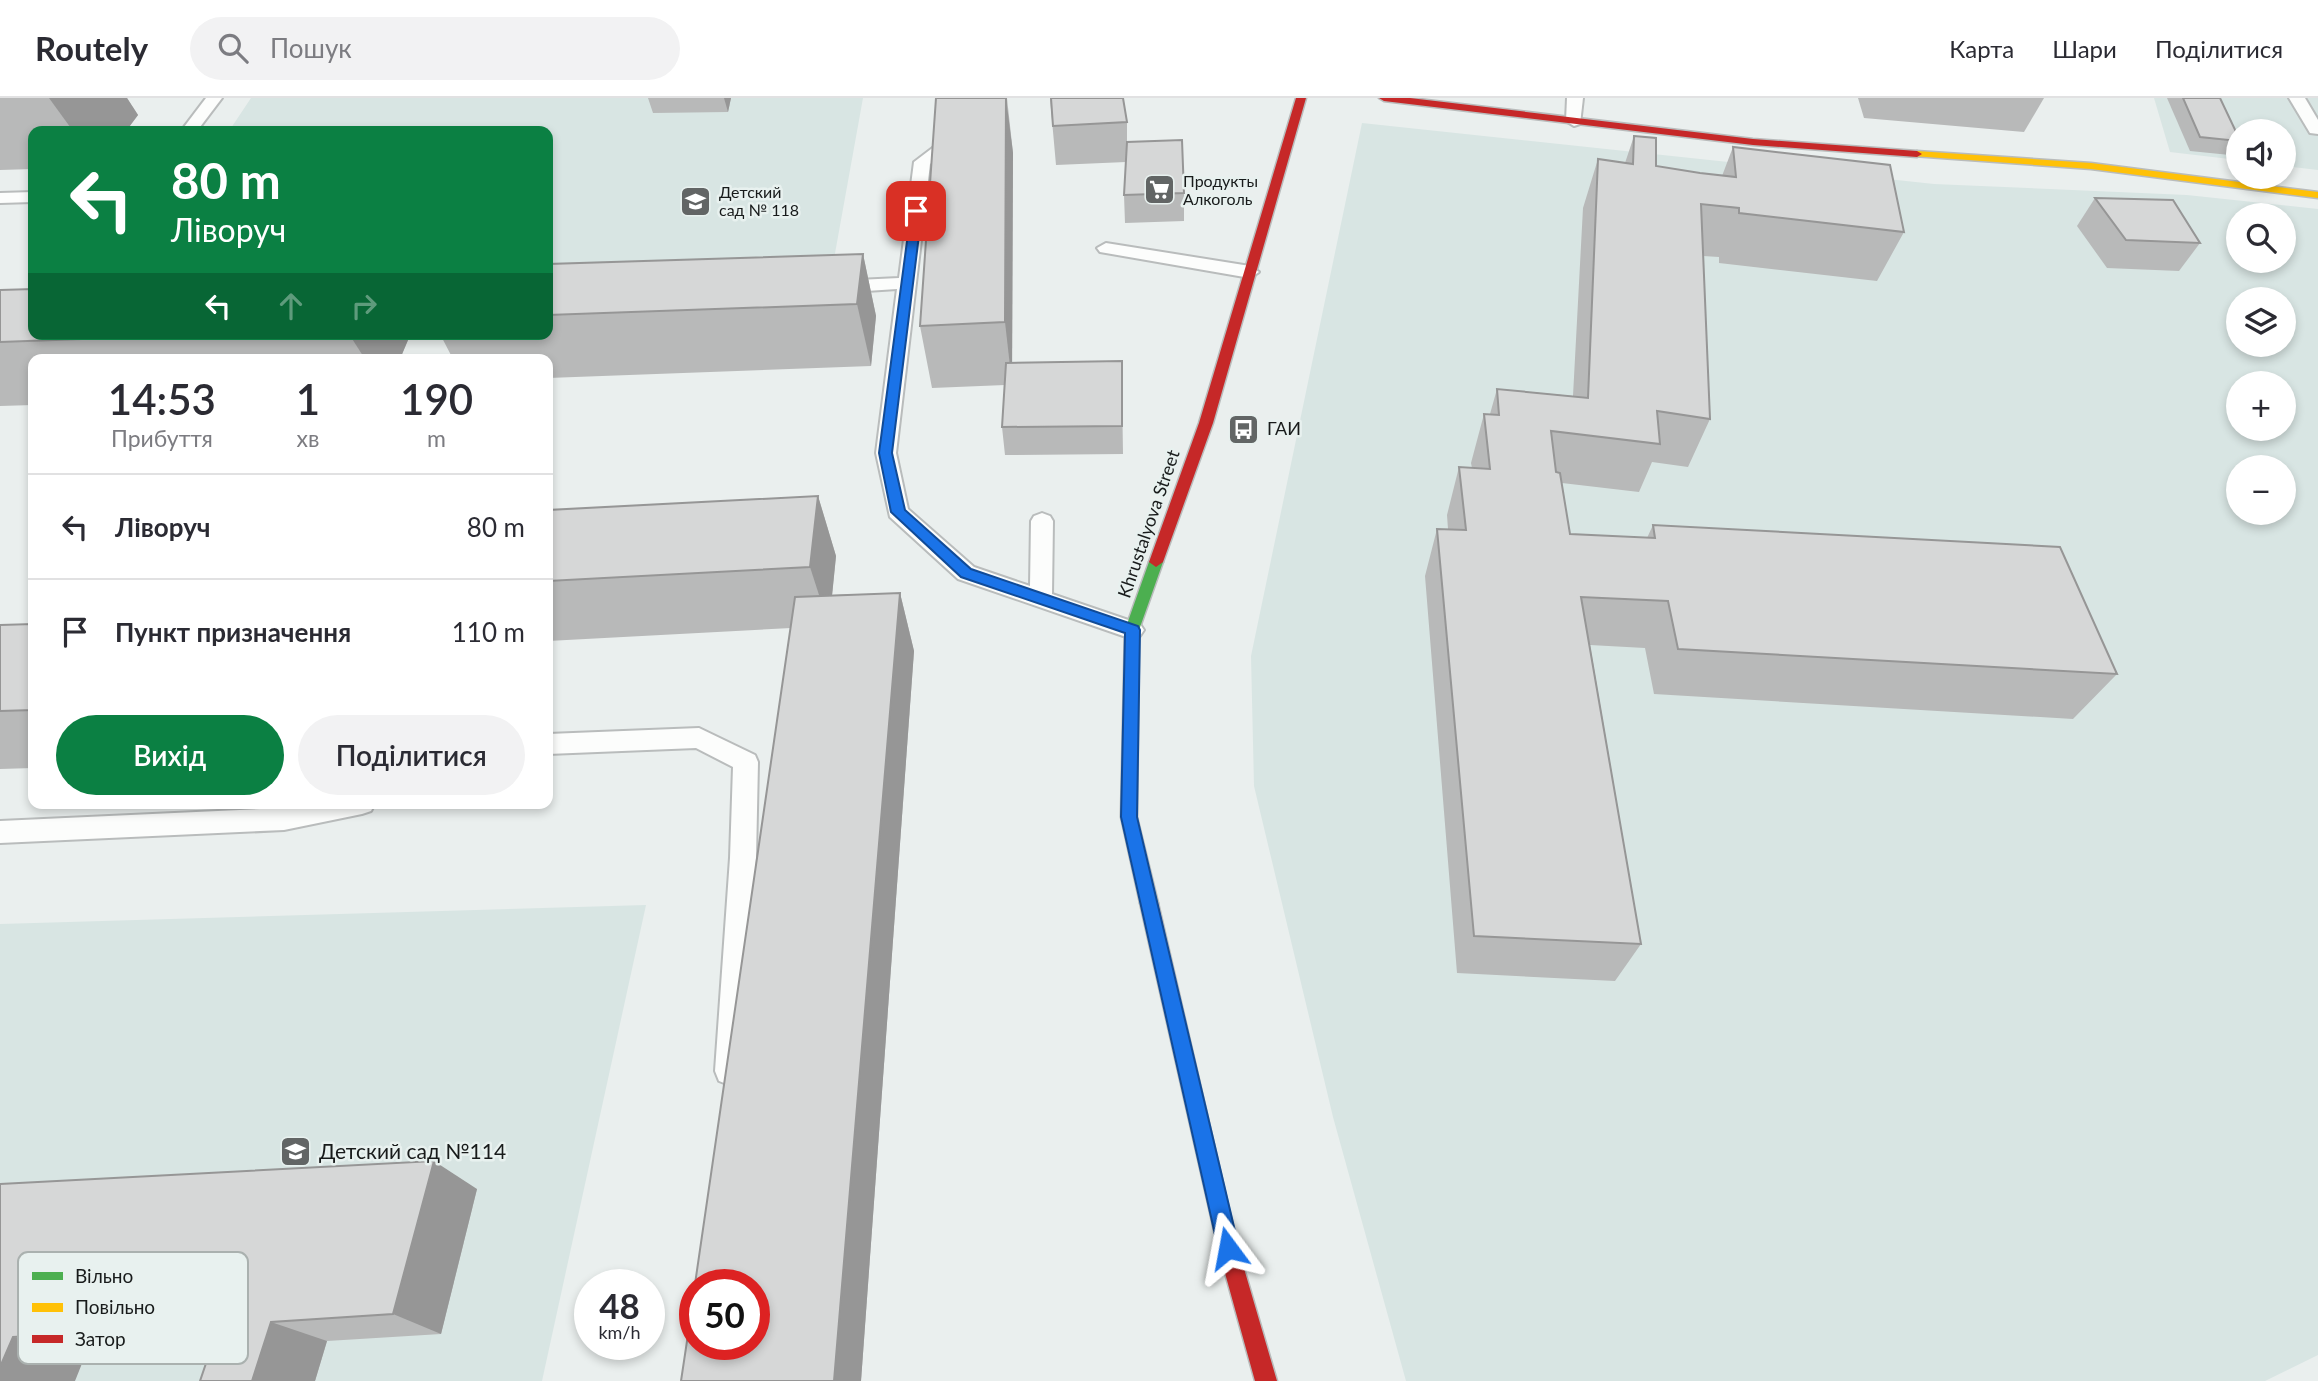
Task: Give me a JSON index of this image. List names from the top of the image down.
{
  "streets": {
    "main road": ["Khrustalyova Street"]
  },
  "places": {
    "supermarket": ["Продукты Алкоголь"],
    "school or university": ["Детский сад № 118", "Детский сад №114"],
    "bus stop": ["ГАИ"]
  },
  "legend": ["Вільно", "Повільно", "Затор"],
  "page": {
    "header": "Routely",
    "search": "Пошук",
    "nav": ["Карта", "Шари", "Поділитися"],
    "map_buttons": ["+", "−"],
    "turn": ["80 m", "Ліворуч"],
    "eta": [
      "14:53",
      "Прибуття",
      "1",
      "хв",
      "190",
      "m"
    ],
    "list": [
      {
        "name": "Ліворуч",
        "value": "80 m"
      },
      {
        "name": "Пункт призначення",
        "value": "110 m"
      }
    ],
    "buttons": ["Вихід", "Поділитися"],
    "speed": "48 km/h",
    "limit": "50"
  }
}
